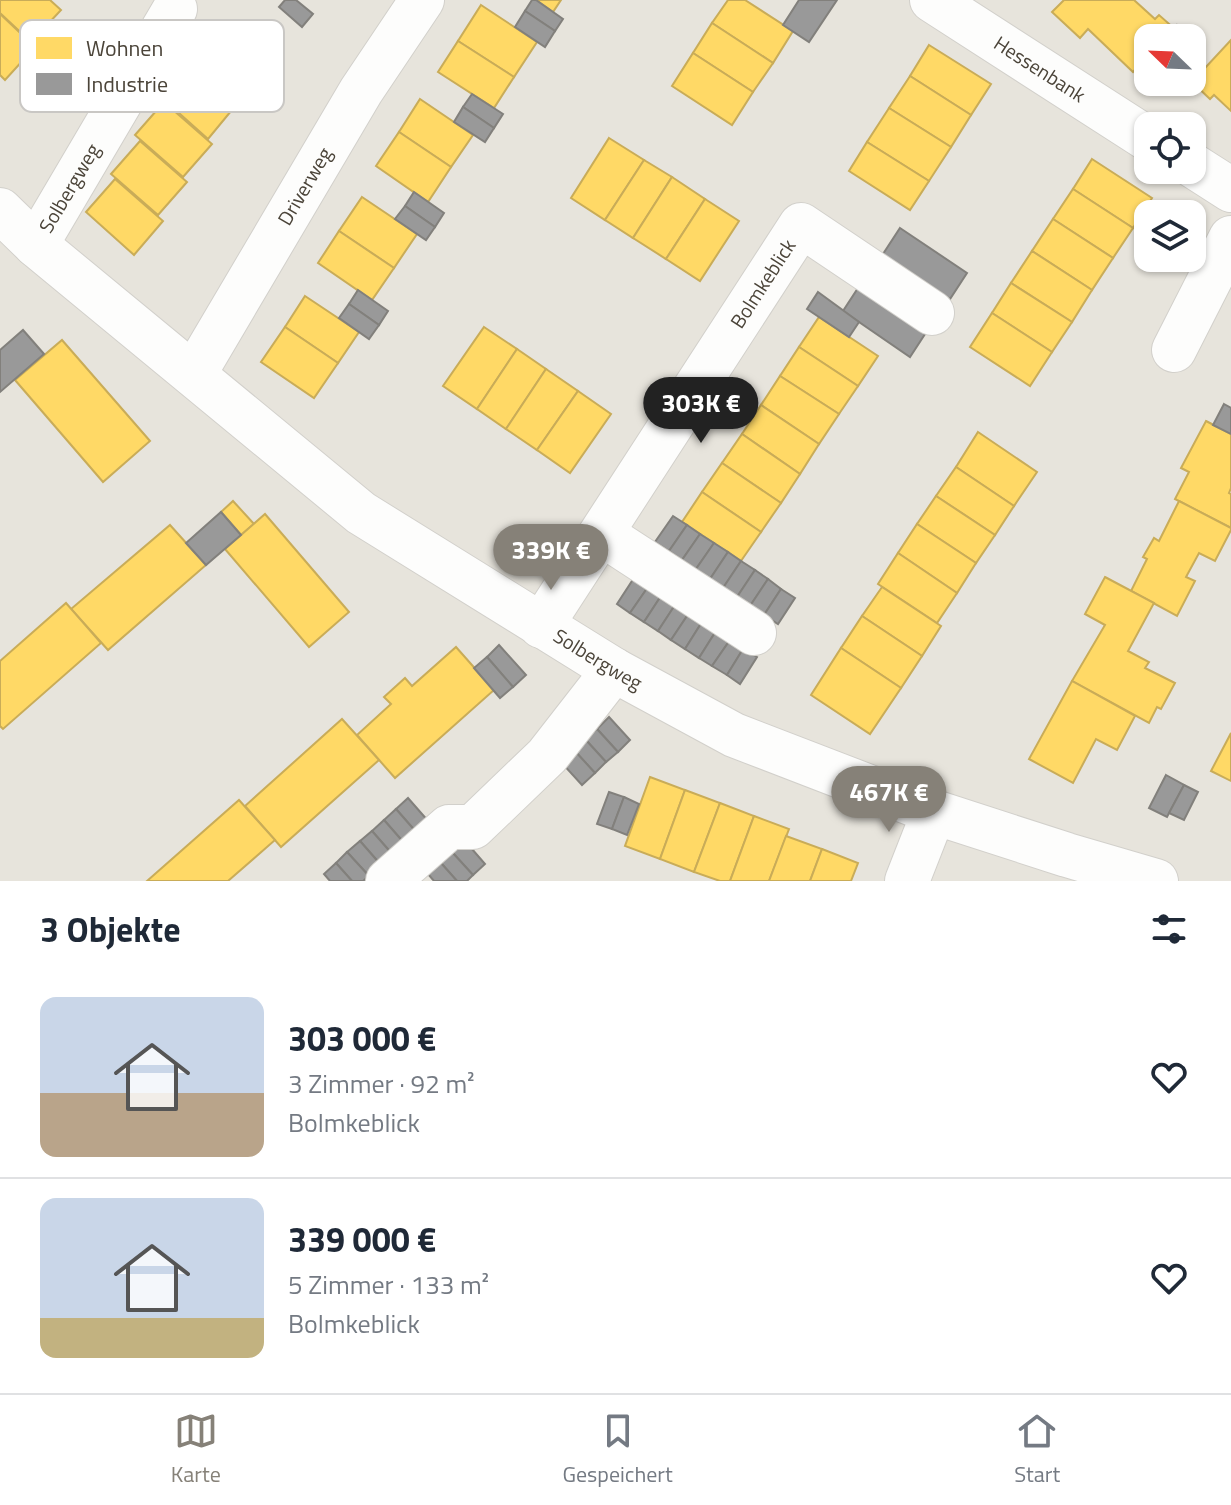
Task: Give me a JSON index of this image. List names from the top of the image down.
{
  "streets": {
    "street": [
      "Hessenbank",
      "Driverweg",
      "Solbergweg",
      "Bolmkeblick"
    ]
  },
  "crossings": [
    ["Driverweg", "Solbergweg"],
    ["Solbergweg", "Bolmkeblick"]
  ],
  "legend": ["Wohnen", "Industrie"],
  "north": "top left",
  "page": {
    "price": ["303K €", "339K €", "467K €"],
    "heading": "3 Objekte",
    "list": [
      {
        "name": "303 000 €",
        "note": "3 Zimmer · 92 m² · Bolmkeblick"
      },
      {
        "name": "339 000 €",
        "note": "5 Zimmer · 133 m² · Bolmkeblick"
      }
    ],
    "tabs": ["Karte", "Gespeichert", "Start"]
  }
}
